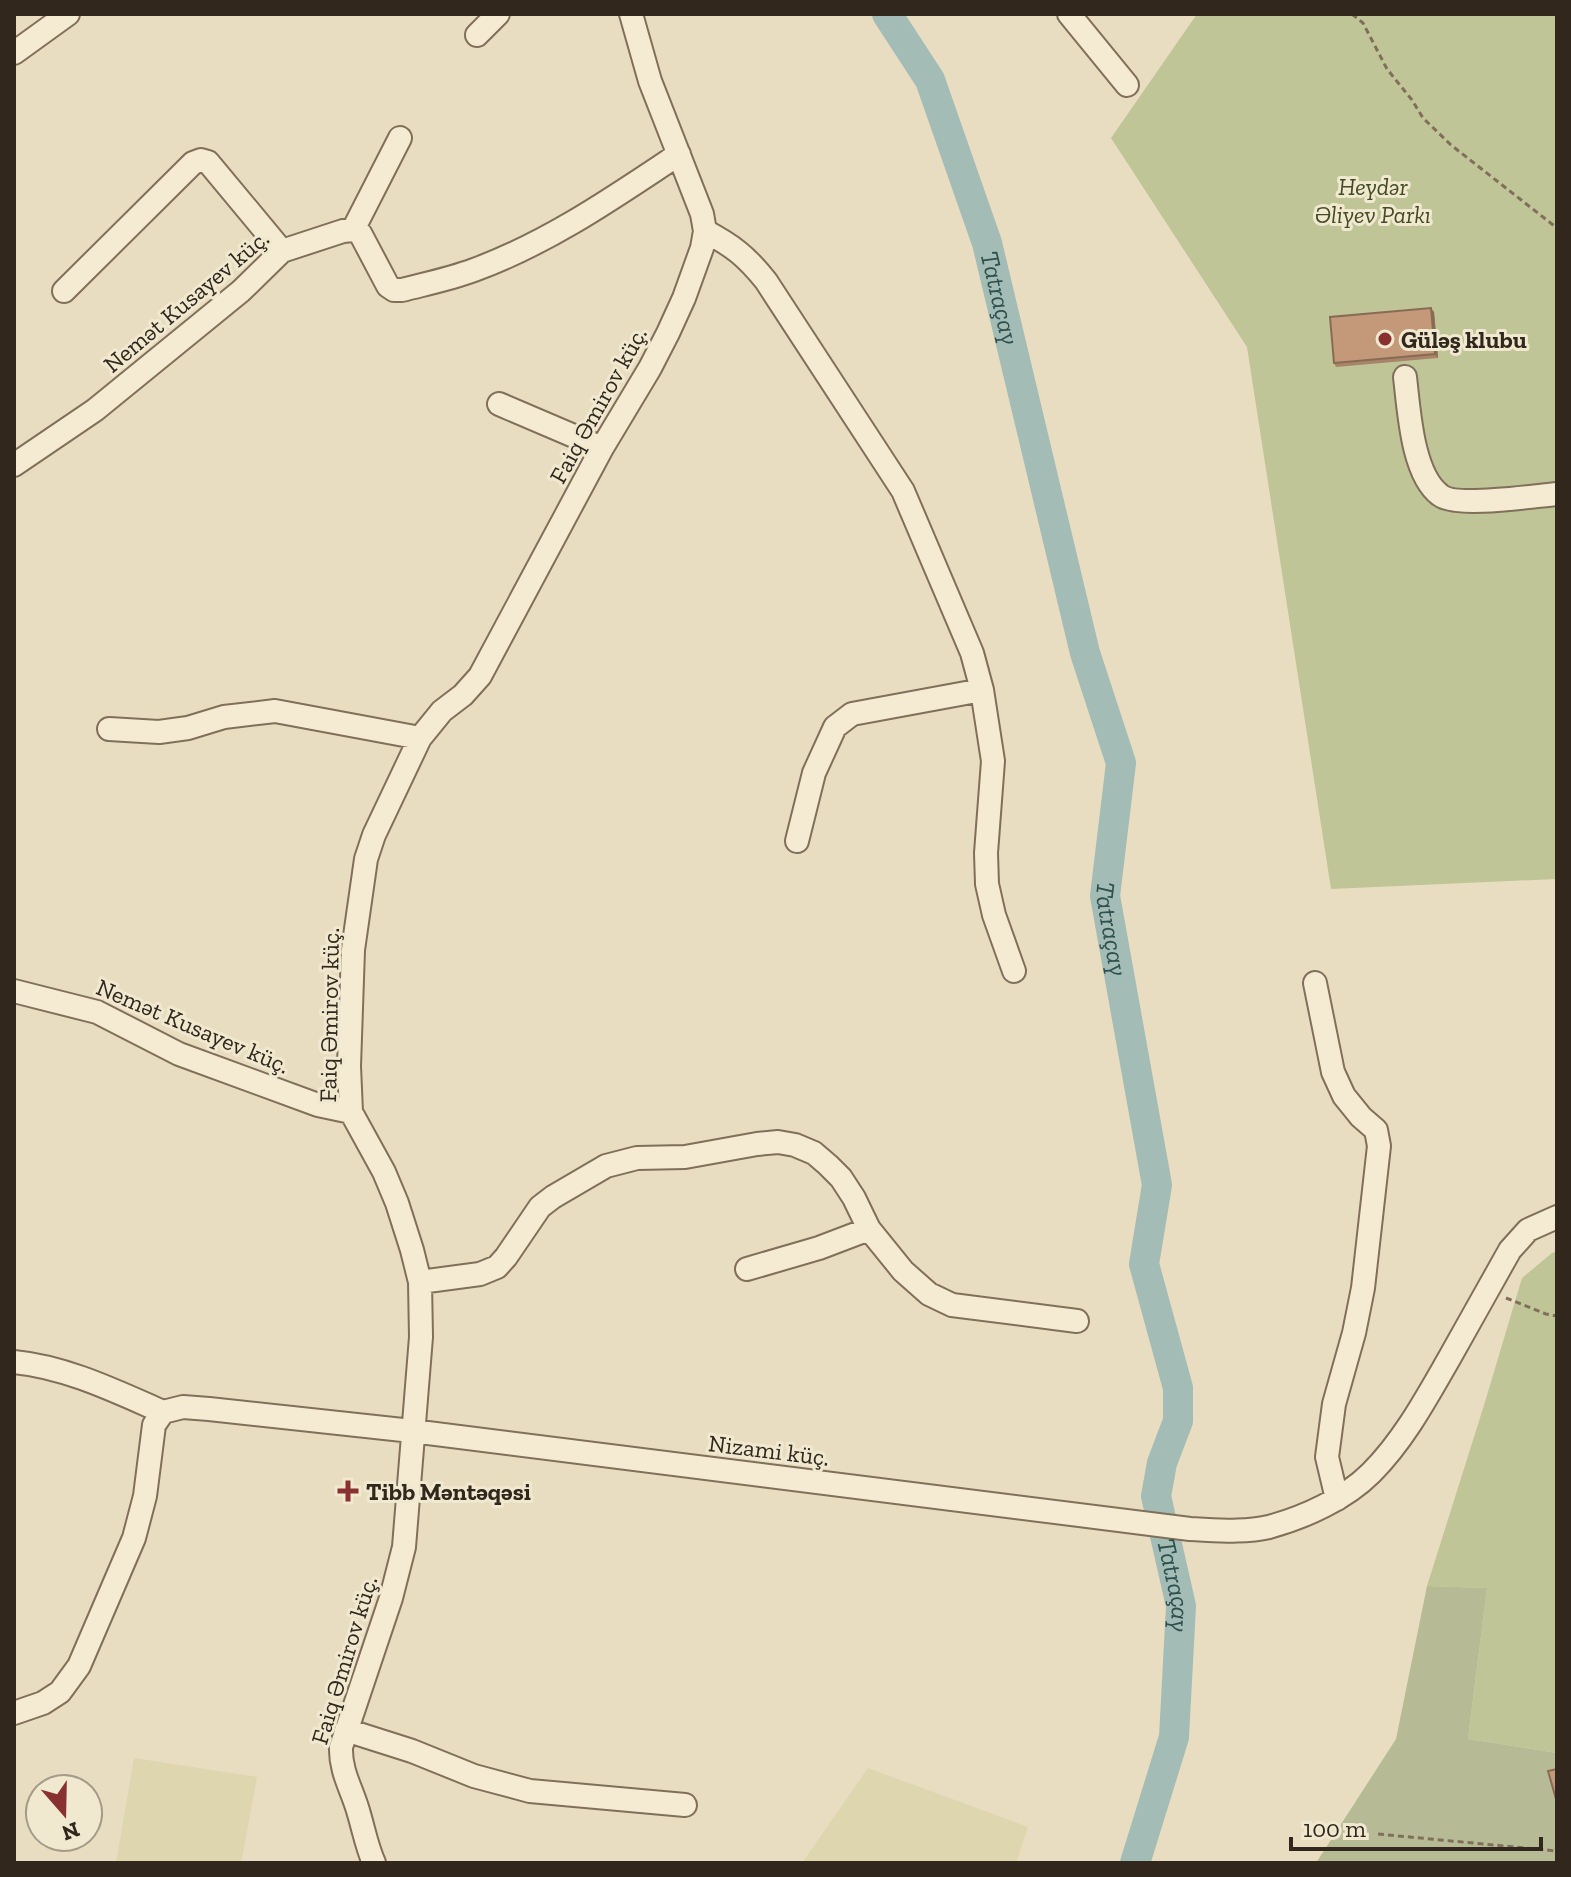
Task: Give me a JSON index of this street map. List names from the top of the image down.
{
  "streets": {
    "street": ["Nemət Kusayev küç.", "Faiq Əmirov küç.", "Nizami küç."]
  },
  "crossings": [
    ["Nemət Kusayev küç.", "Faiq Əmirov küç."],
    ["Faiq Əmirov küç.", "Nizami küç."]
  ],
  "water": ["Tatraçay"],
  "parks": ["Heydər Əliyev Parkı"],
  "places": {
    "other": ["Güləş klubu"],
    "health": ["Tibb Məntəqəsi"]
  },
  "scale_bar": "100 m",
  "north": "bottom"
}
